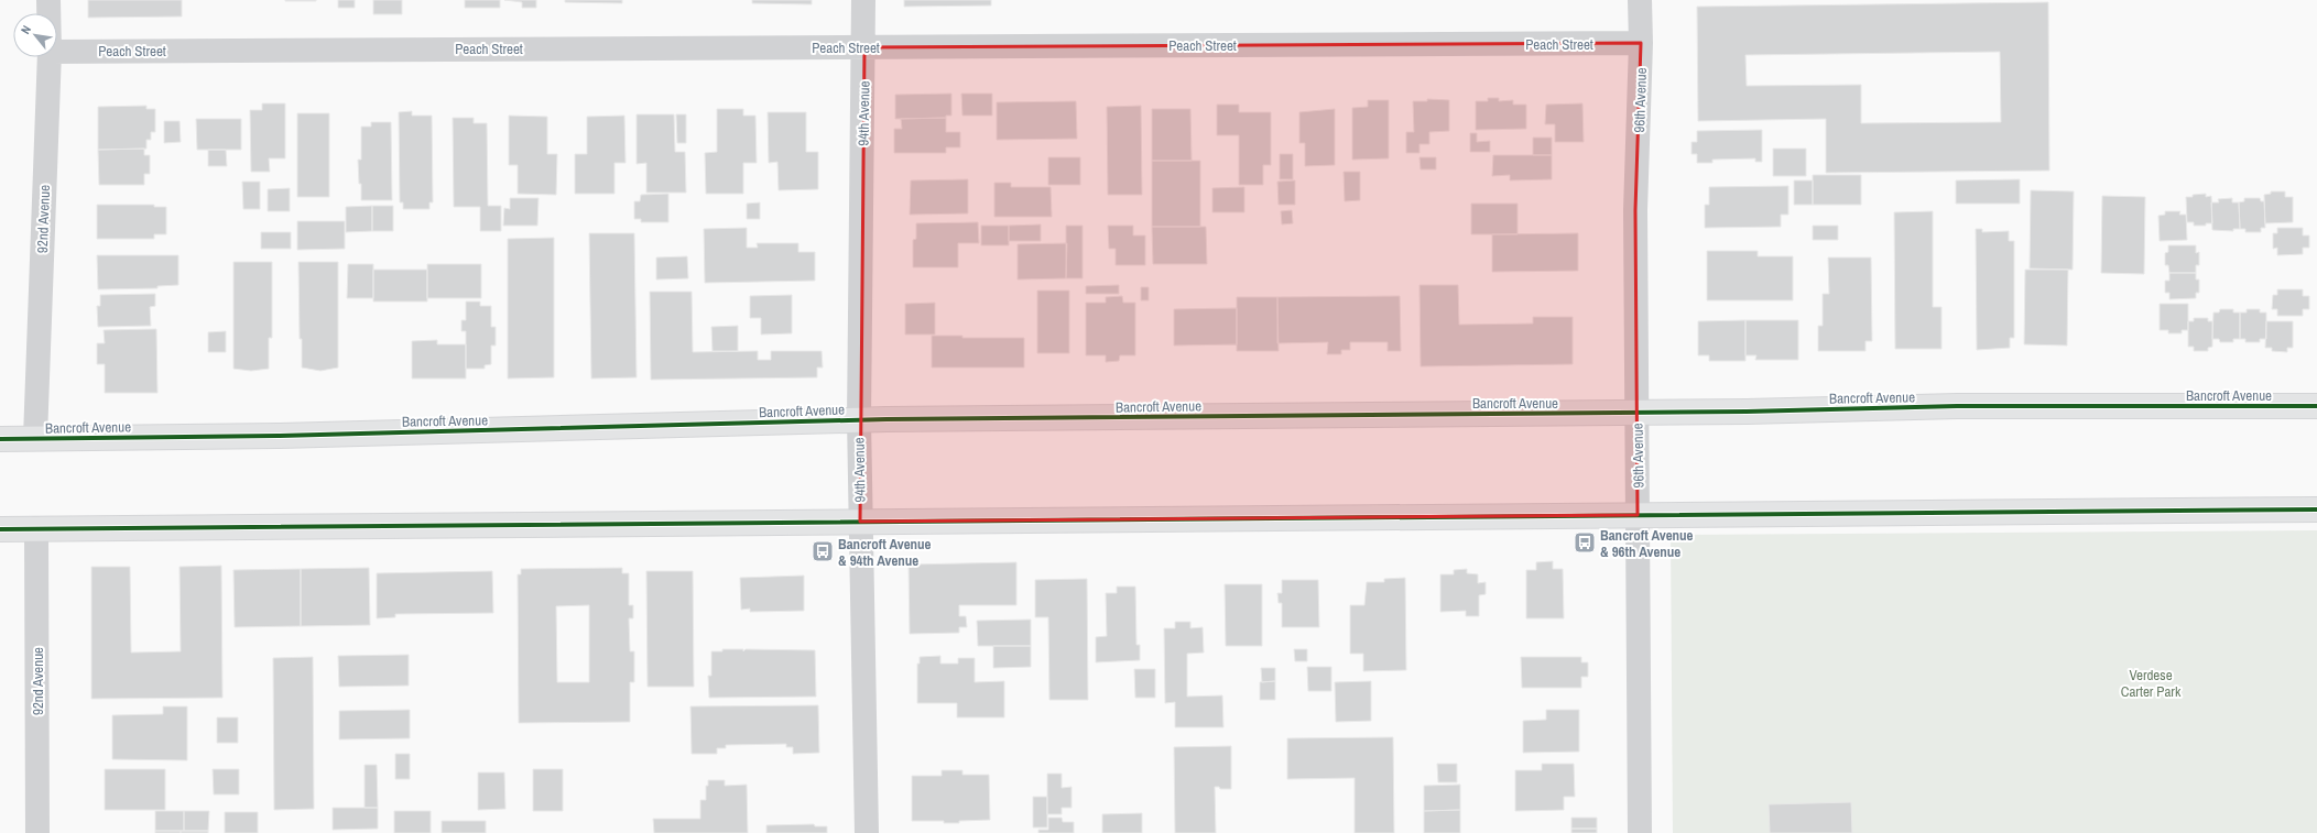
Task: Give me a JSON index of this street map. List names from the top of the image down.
{
  "streets": {
    "main road": ["Bancroft Avenue"],
    "street": [
      "Peach Street",
      "96th Avenue",
      "94th Avenue",
      "92nd Avenue"
    ]
  },
  "crossings": [
    ["Peach Street", "96th Avenue"],
    ["Peach Street", "94th Avenue"],
    ["96th Avenue", "Bancroft Avenue"],
    ["94th Avenue", "Bancroft Avenue"],
    ["92nd Avenue", "Bancroft Avenue"]
  ],
  "parks": ["Verdese Carter Park"],
  "places": {
    "bus stop": ["Bancroft Avenue & 96th Avenue", "Bancroft Avenue & 94th Avenue"]
  },
  "north": "top left"
}
